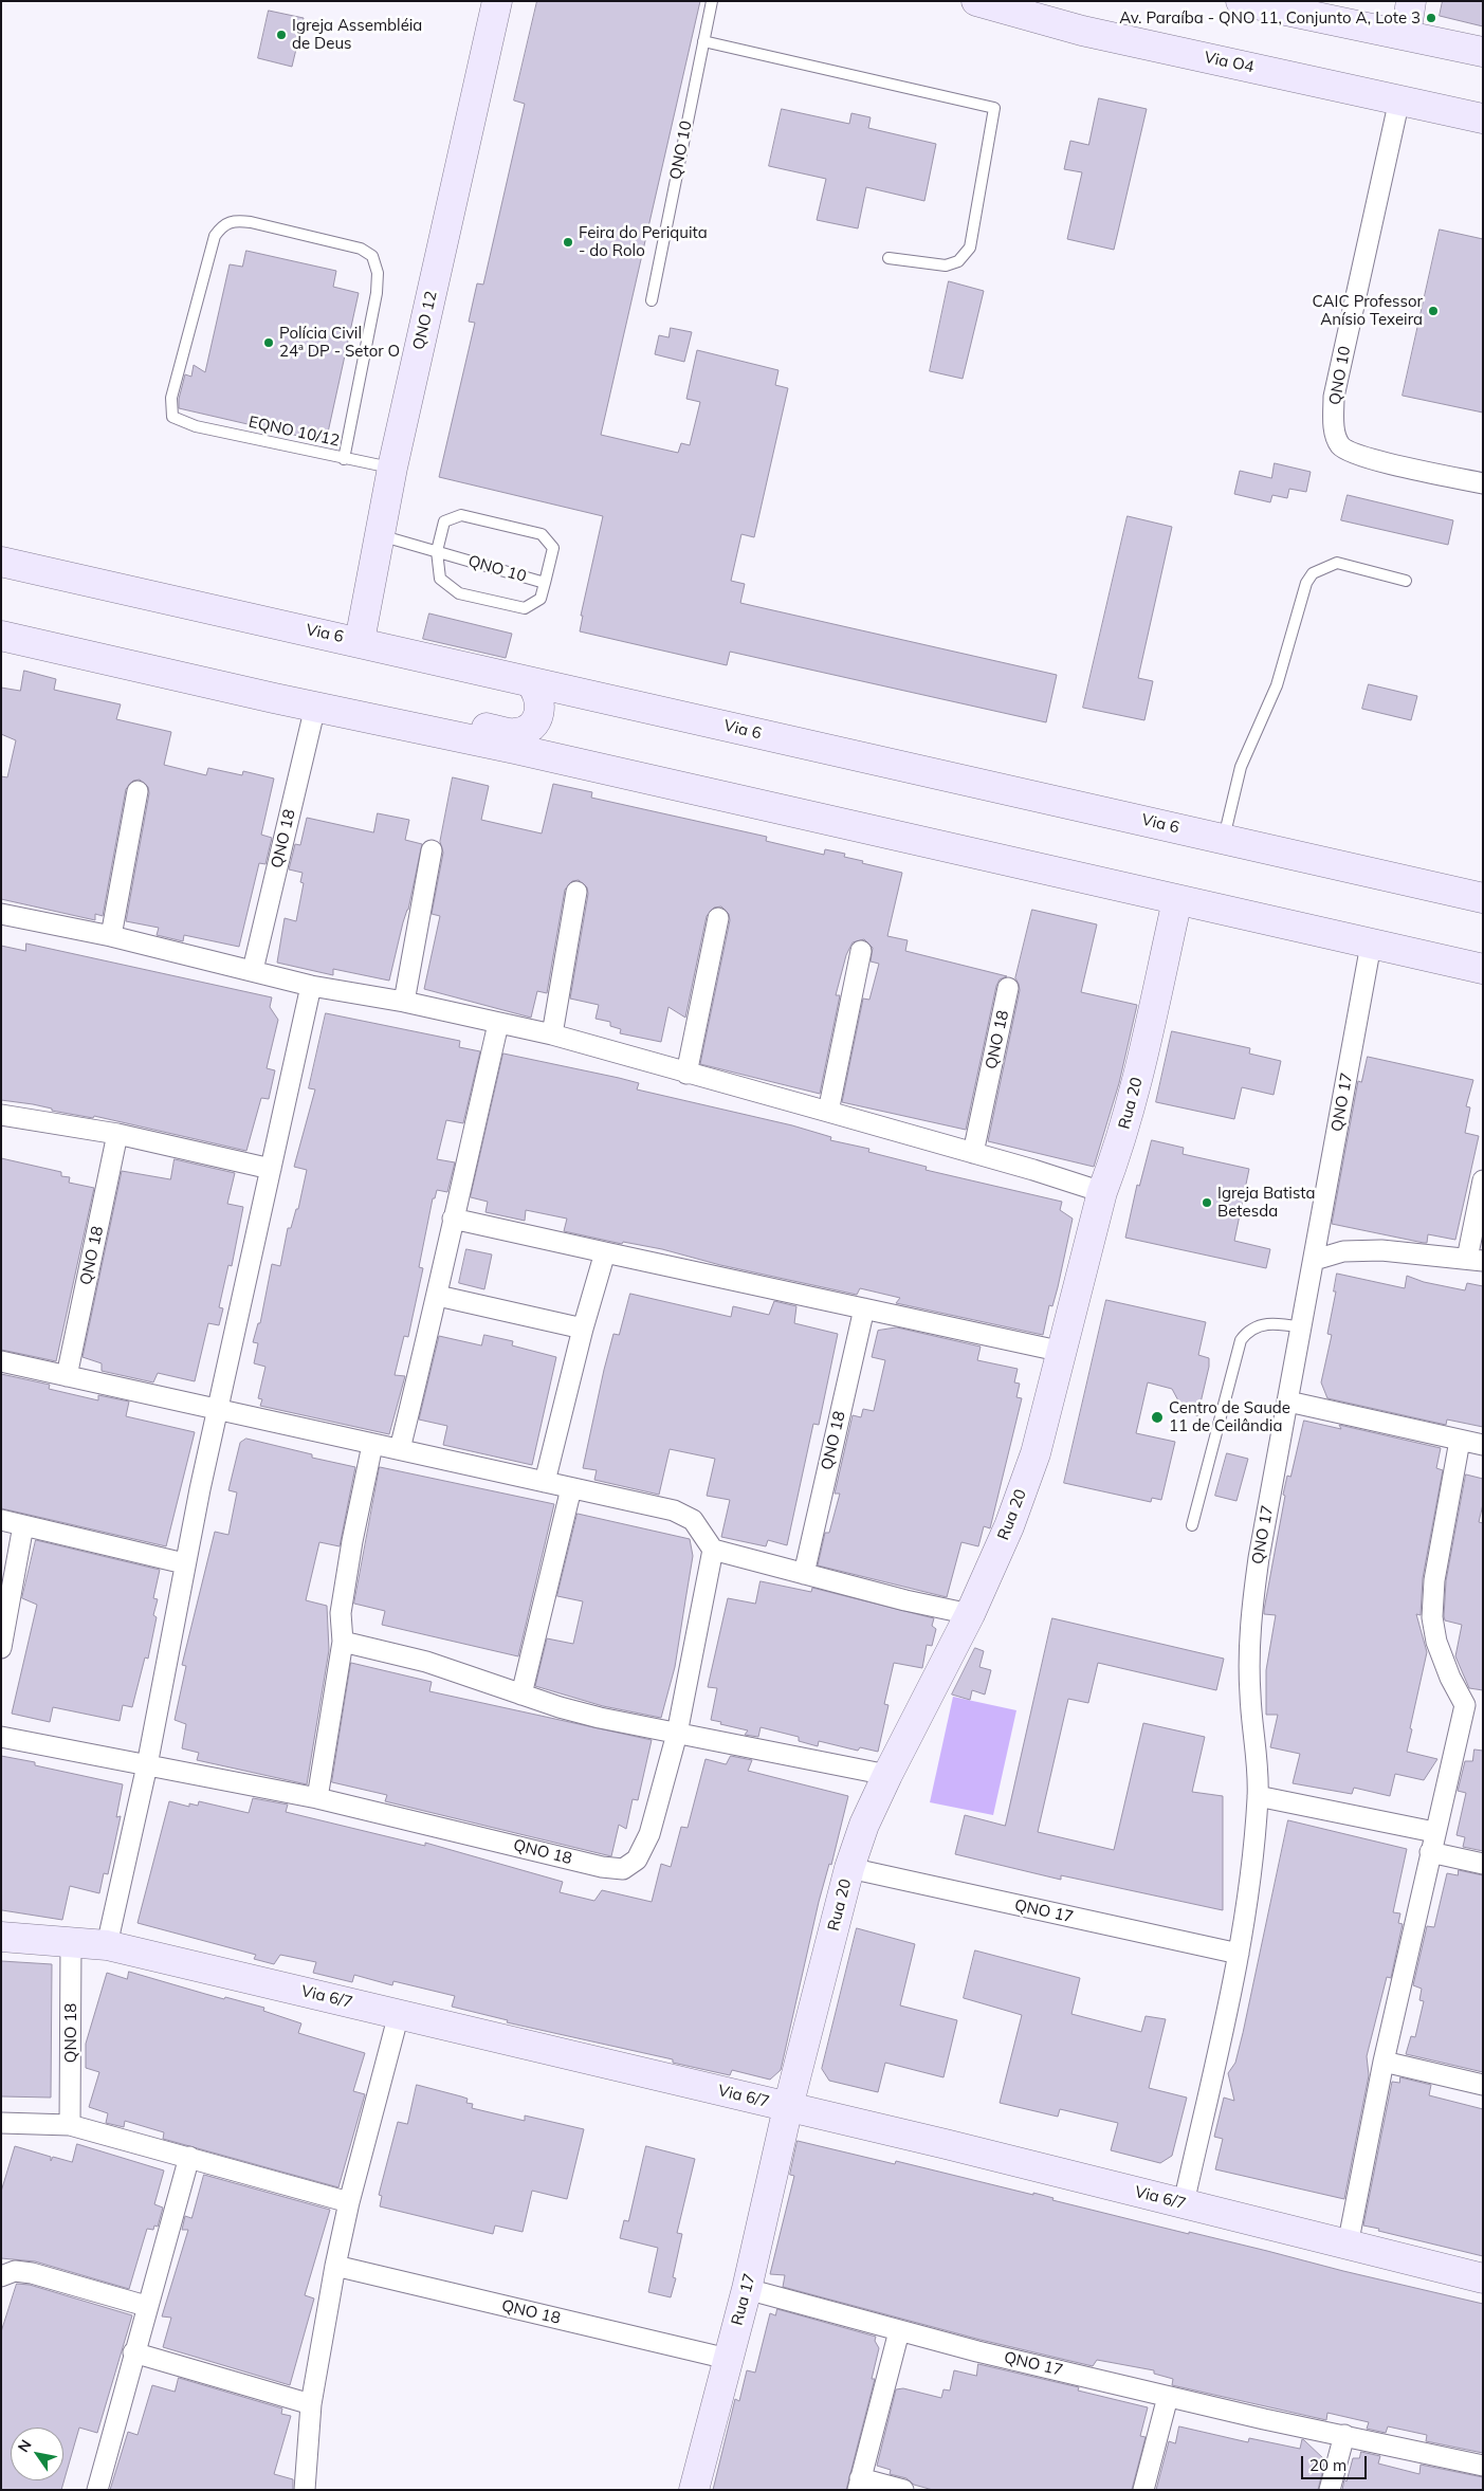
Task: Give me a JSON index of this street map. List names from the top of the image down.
{
  "streets": {
    "main road": [
      "Via O4",
      "QNO 12",
      "Via 6",
      "Rua 20",
      "Via 6/7",
      "Rua 17"
    ],
    "street": ["QNO 10", "QNO 18", "QNO 17"],
    "lane": ["EQNO 10/12"]
  },
  "crossings": [
    ["Via O4", "QNO 10"],
    ["QNO 10", "QNO 12"],
    ["QNO 12", "Via 6"],
    ["QNO 18", "Via 6/7"],
    ["QNO 18", "Rua 17"],
    ["QNO 17", "Rua 20"],
    ["QNO 17", "Via 6/7"],
    ["QNO 17", "Rua 17"],
    ["Rua 20", "Via 6/7"],
    ["Rua 20", "Rua 17"],
    ["Via 6/7", "Rua 17"]
  ],
  "places": [
    "Av. Paraíba - QNO 11, Conjunto A, Lote 3",
    "Igreja Assembléia de Deus",
    "Feira do Periquita - do Rolo",
    "CAIC Professor Anísio Texeira",
    "Polícia Civil 24ª DP - Setor O",
    "Igreja Batista Betesda",
    "Centro de Saude 11 de Ceilândia"
  ],
  "scale_bar": "20 m",
  "north": "top left"
}
